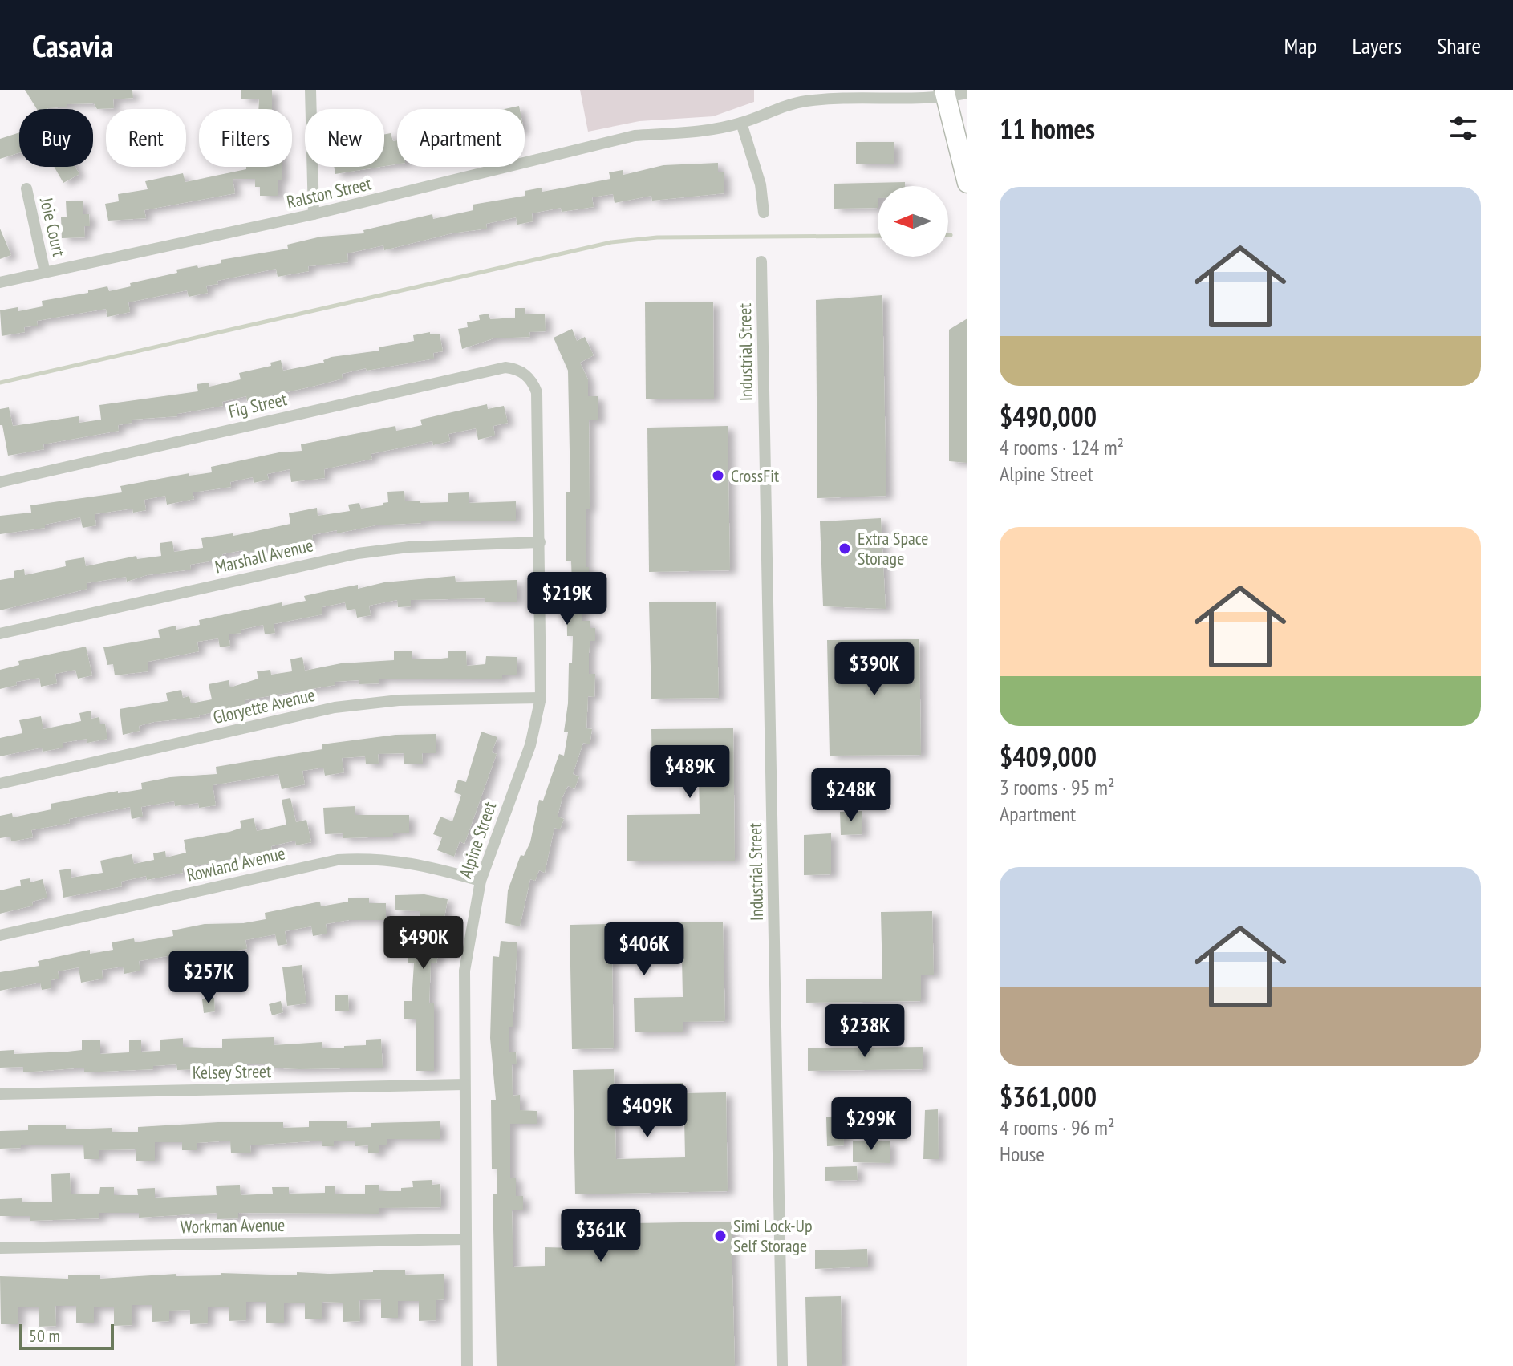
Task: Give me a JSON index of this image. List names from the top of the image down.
{
  "streets": {
    "street": [
      "Ralston Street",
      "Joie Court",
      "Industrial Street",
      "Fig Street",
      "Marshall Avenue",
      "Gloryette Avenue",
      "Alpine Street",
      "Rowland Avenue",
      "Kelsey Street",
      "Workman Avenue"
    ]
  },
  "crossings": [
    ["Ralston Street", "Joie Court"],
    ["Fig Street", "Alpine Street"],
    ["Marshall Avenue", "Alpine Street"],
    ["Gloryette Avenue", "Alpine Street"],
    ["Alpine Street", "Rowland Avenue"],
    ["Alpine Street", "Kelsey Street"],
    ["Alpine Street", "Workman Avenue"]
  ],
  "places": ["CrossFit", "Extra Space Storage", "Simi Lock-Up Self Storage"],
  "scale_bar": "50 m",
  "north": "left",
  "page": {
    "header": "Casavia",
    "nav": ["Map", "Layers", "Share"],
    "heading": "11 homes",
    "chip": [
      "Buy",
      "Rent",
      "Filters",
      "New",
      "Apartment"
    ],
    "list": [
      {
        "name": "$490,000",
        "note": "4 rooms · 124 m² · Alpine Street"
      },
      {
        "name": "$409,000",
        "note": "3 rooms · 95 m² · Apartment"
      },
      {
        "name": "$361,000",
        "note": "4 rooms · 96 m² · House"
      }
    ],
    "price": [
      "$219K",
      "$390K",
      "$489K",
      "$248K",
      "$490K",
      "$406K",
      "$257K",
      "$238K",
      "$409K",
      "$299K",
      "$361K"
    ],
    "scale": "50 m"
  }
}
